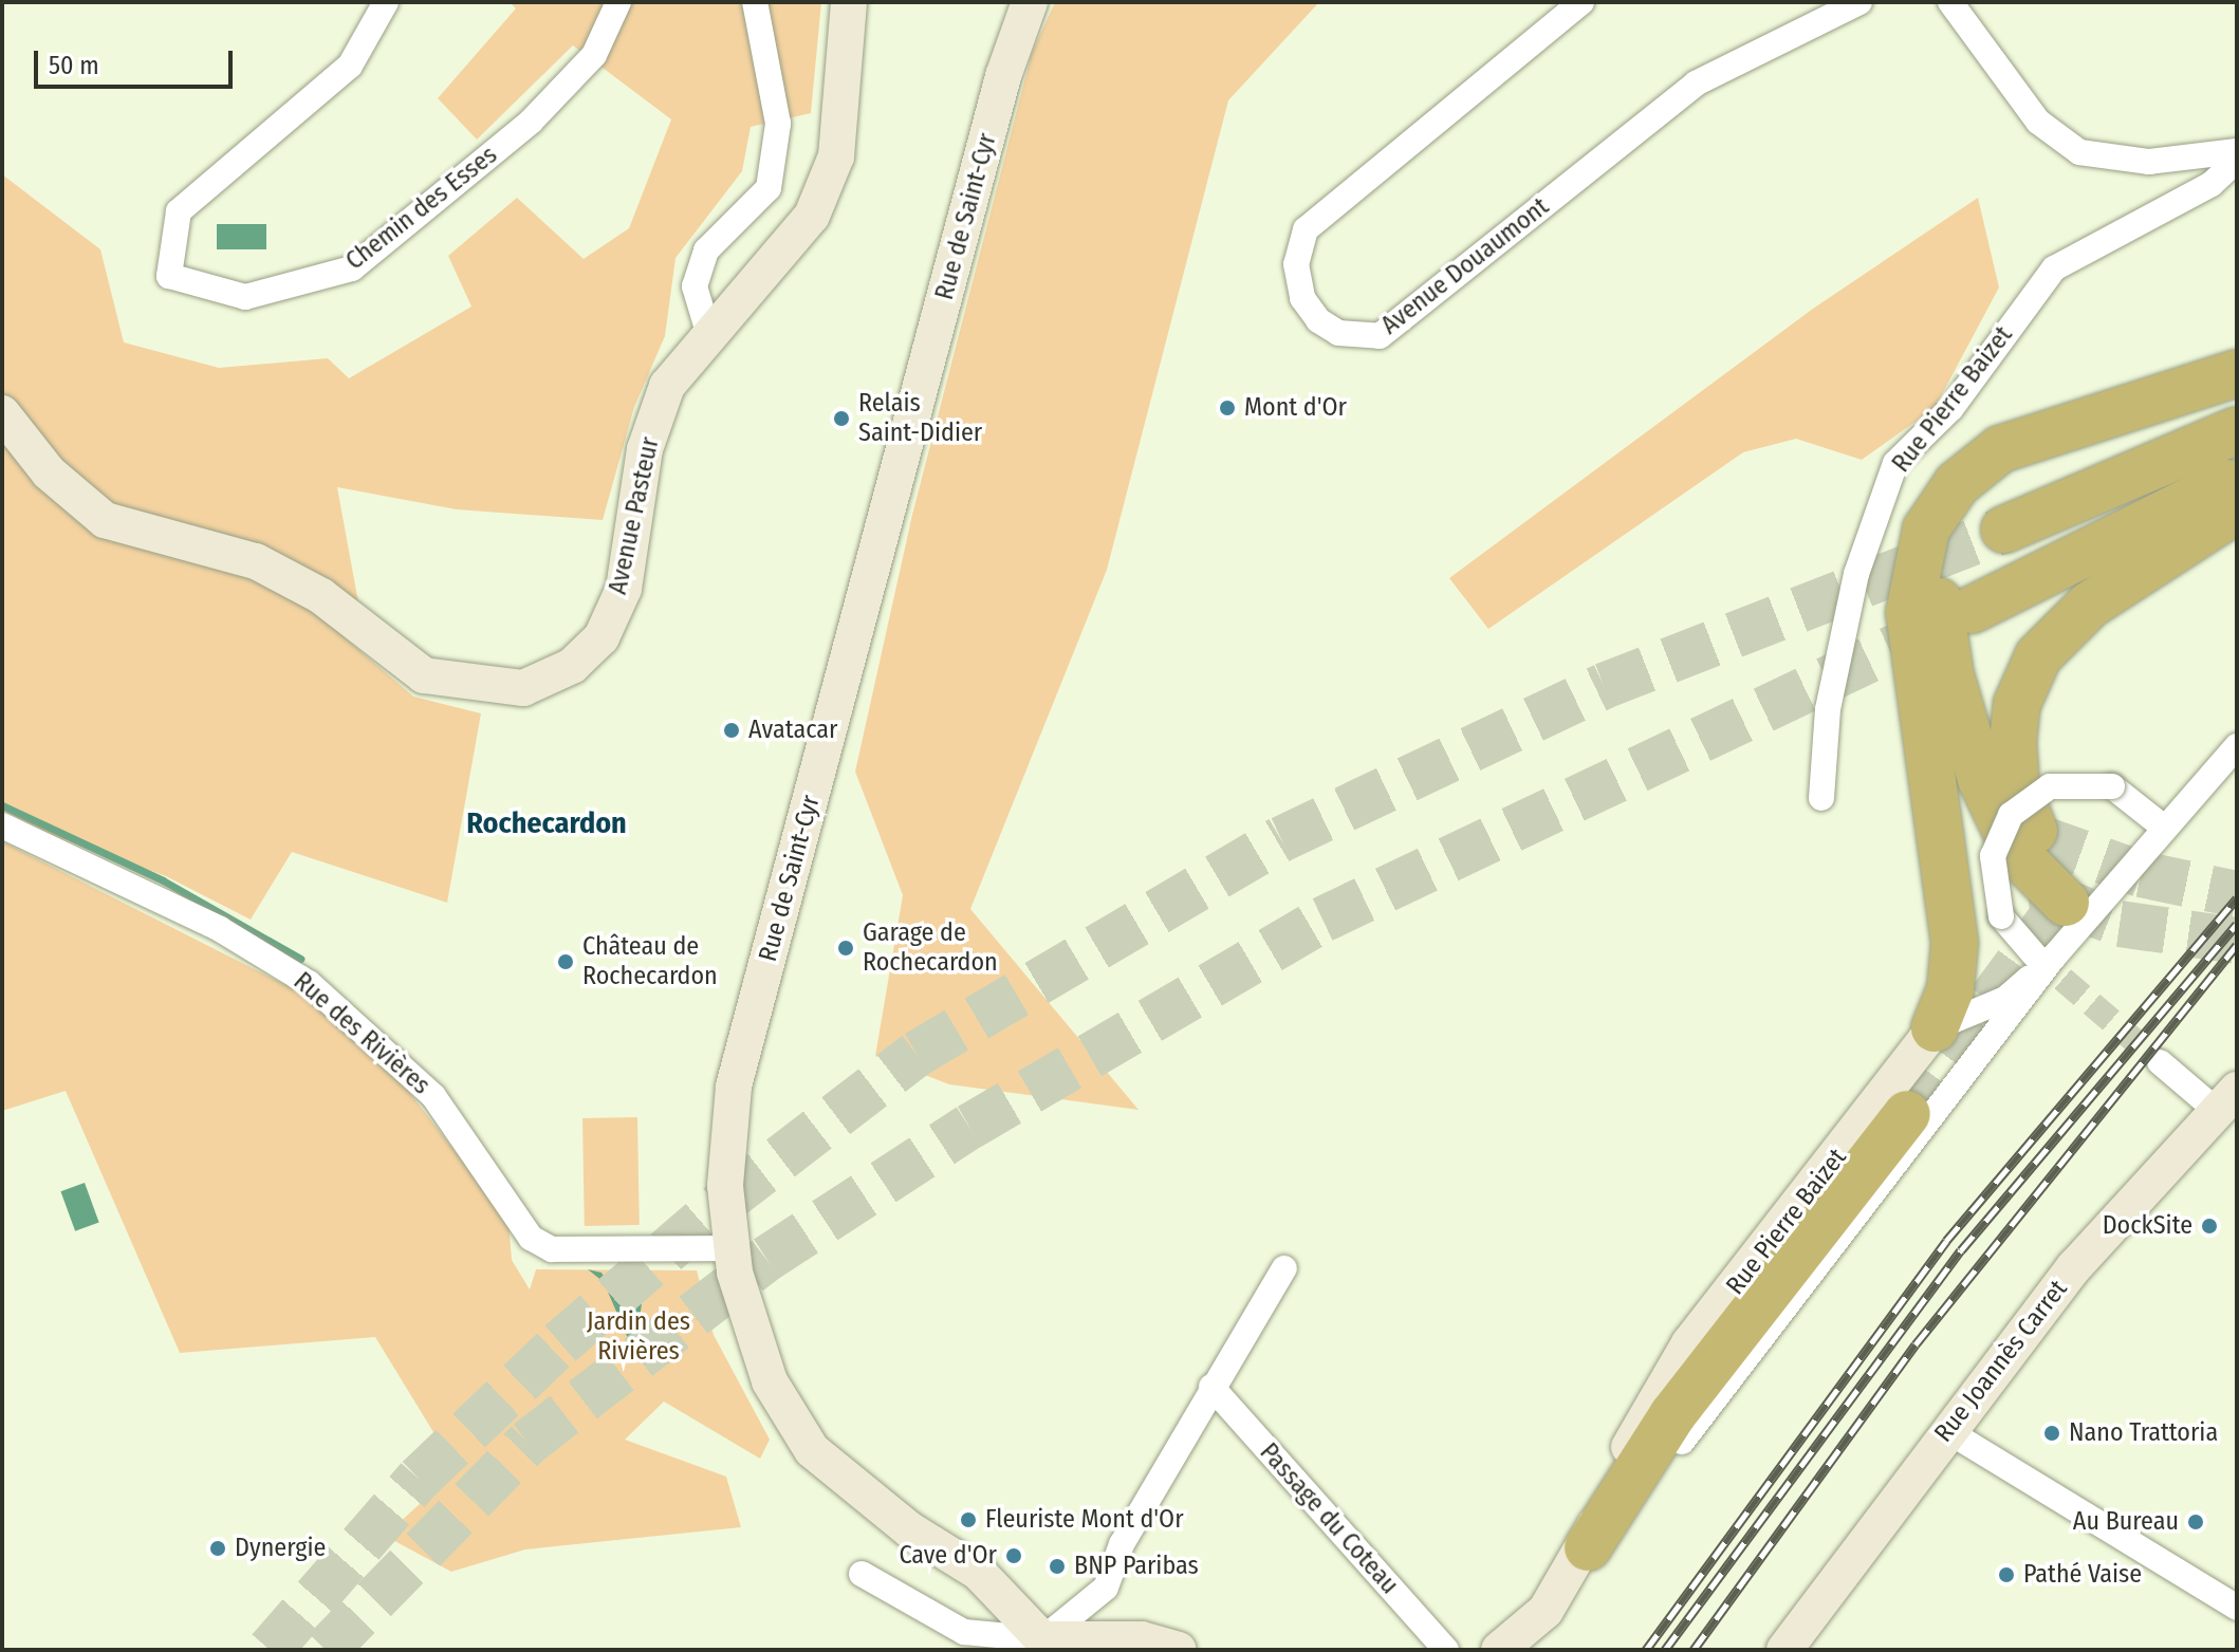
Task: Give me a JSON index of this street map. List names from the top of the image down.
{
  "streets": {
    "main road": [
      "Rue de Saint-Cyr",
      "Rue Pierre Baizet",
      "Avenue Pasteur",
      "Rue Joannès Carret"
    ],
    "street": [
      "Chemin des Esses",
      "Avenue Douaumont",
      "Rue des Rivières",
      "Passage du Coteau"
    ]
  },
  "crossings": [
    ["Rue de Saint-Cyr", "Rue des Rivières"]
  ],
  "districts": ["Rochecardon"],
  "parks": ["Jardin des Rivières"],
  "places": [
    "Mont d'Or",
    "Relais Saint-Didier",
    "Avatacar",
    "Garage de Rochecardon",
    "Château de Rochecardon",
    "DockSite",
    "Nano Trattoria",
    "Fleuriste Mont d'Or",
    "Au Bureau",
    "Dynergie",
    "Cave d'Or",
    "BNP Paribas",
    "Pathé Vaise"
  ],
  "scale_bar": "50 m"
}
